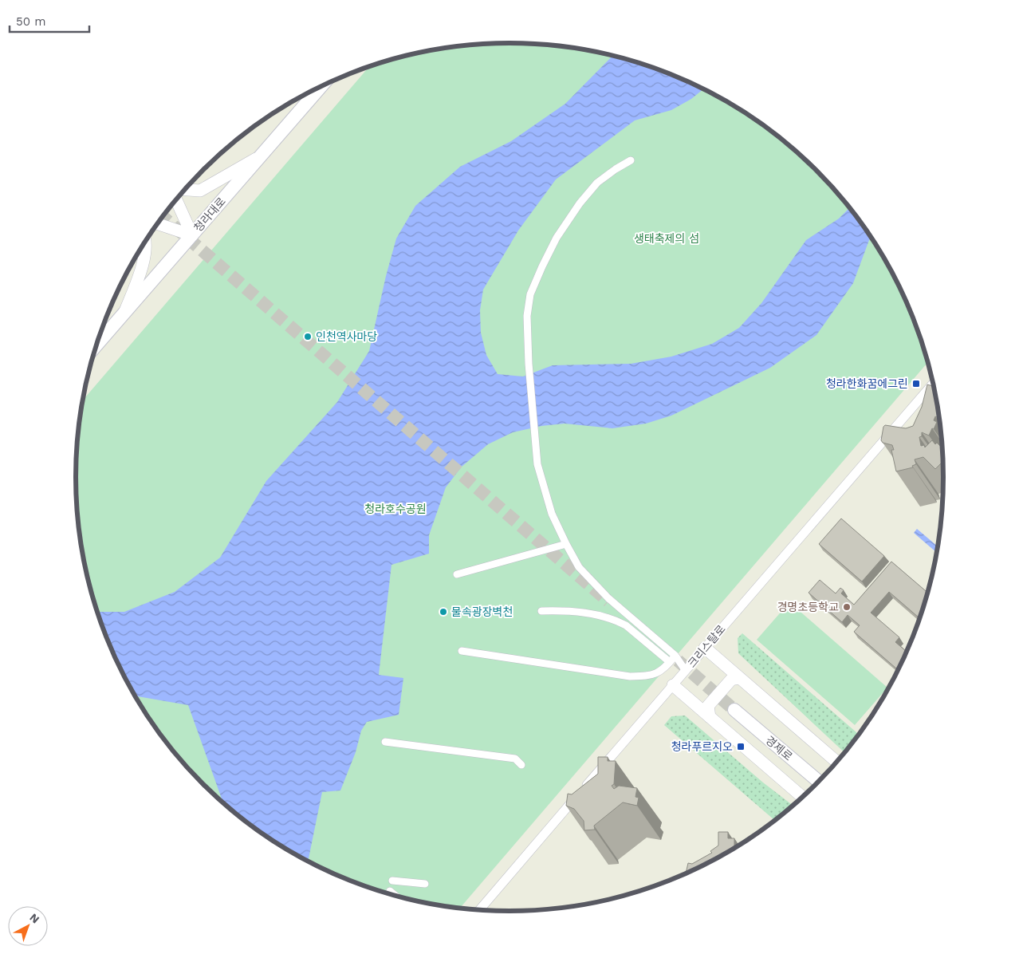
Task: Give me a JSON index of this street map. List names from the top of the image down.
{
  "streets": {
    "main road": ["청라대로", "경제로"],
    "street": ["크리스탈로"]
  },
  "parks": ["생태축제의 섬", "청라호수공원"],
  "places": {
    "other": ["인천역사마당", "경명초등학교", "물속광장벽천"],
    "transit": ["청라한화꿈에그린", "청라푸르지오"]
  },
  "scale_bar": "50 m",
  "north": "top right"
}
